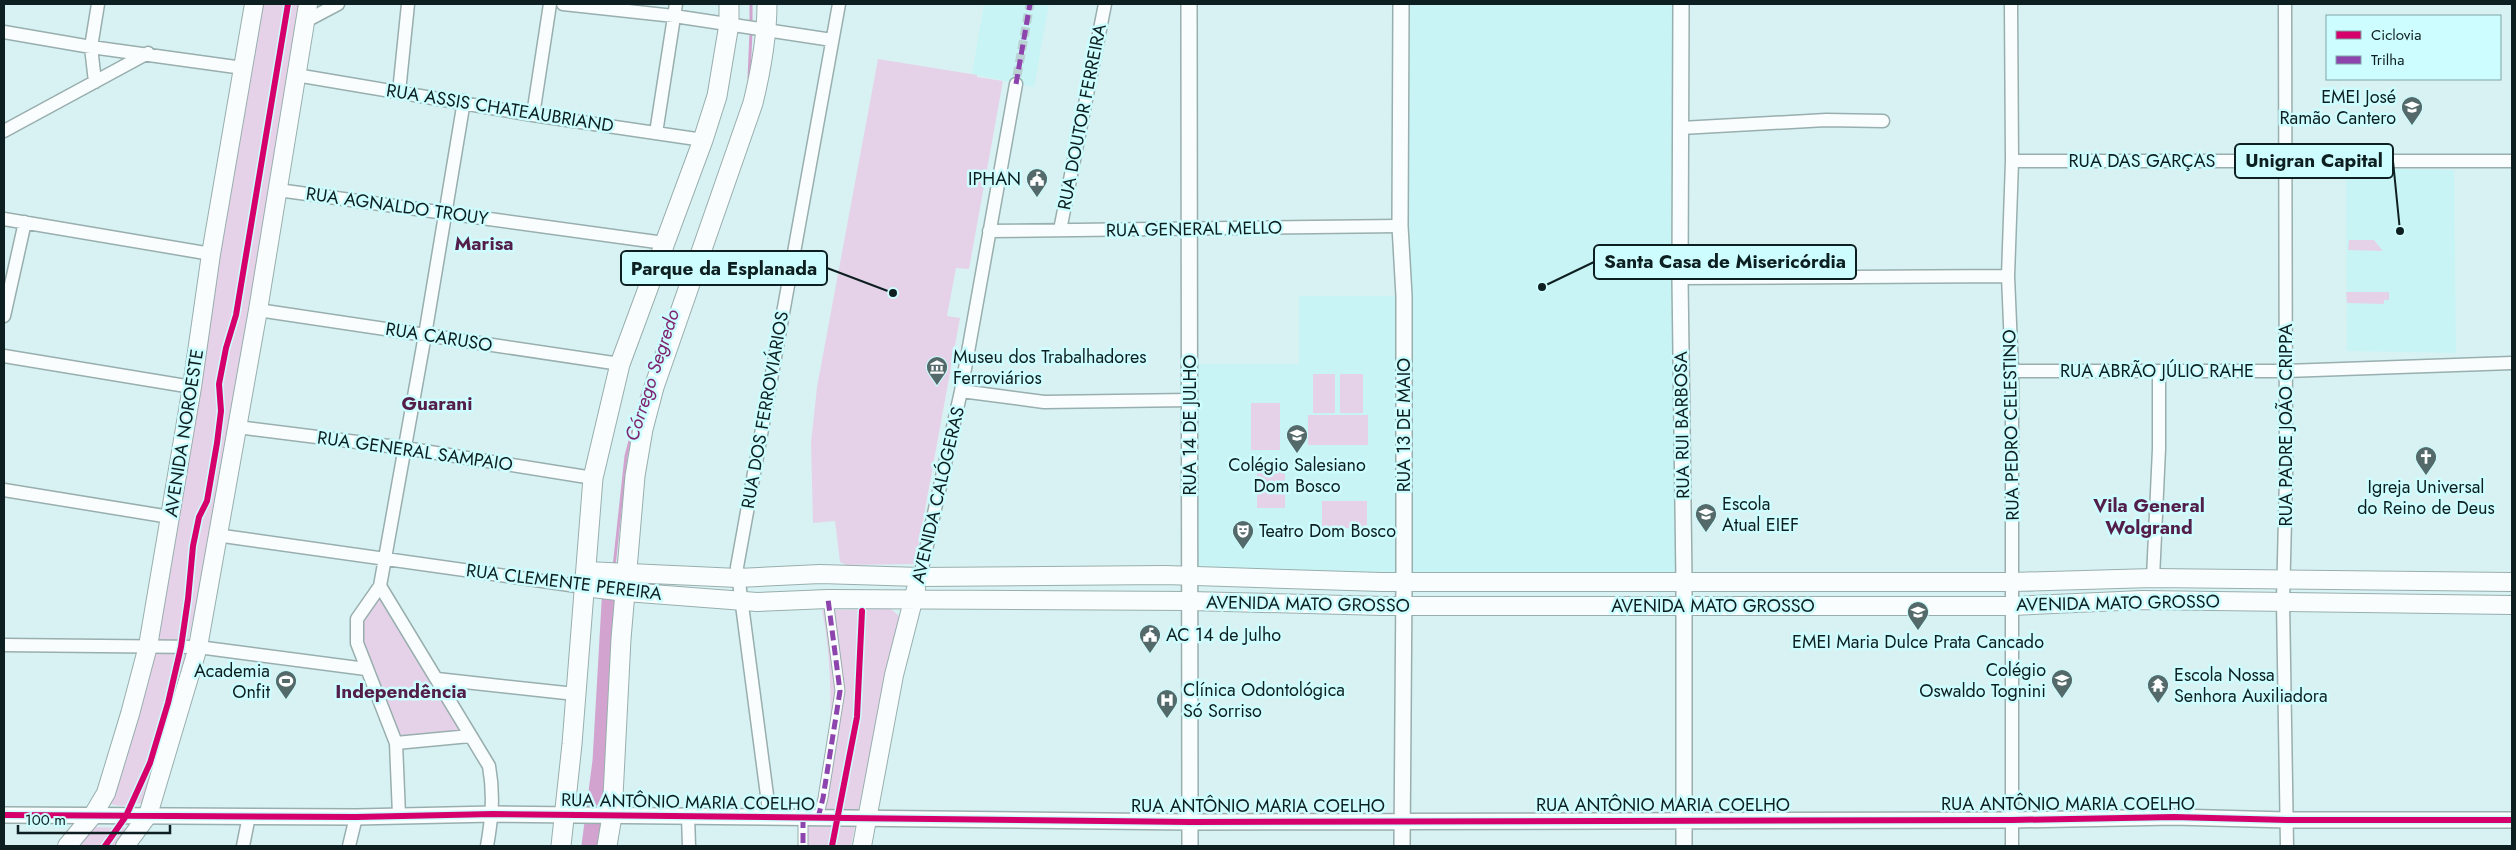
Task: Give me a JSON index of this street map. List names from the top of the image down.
{
  "streets": {
    "main road": [
      "AVENIDA NOROESTE",
      "AVENIDA CALÓGERAS",
      "RUA CLEMENTE PEREIRA",
      "AVENIDA MATO GROSSO"
    ],
    "street": [
      "RUA ASSIS CHATEAUBRIAND",
      "RUA DOUTOR FERREIRA",
      "RUA DAS GARÇAS",
      "RUA AGNALDO TROUY",
      "RUA GENERAL MELLO",
      "RUA CARUSO",
      "RUA ABRÃO JÚLIO RAHE",
      "RUA DOS FERROVIÁRIOS",
      "RUA 14 DE JULHO",
      "RUA 13 DE MAIO",
      "RUA RUI BARBOSA",
      "RUA PEDRO CELESTINO",
      "RUA PADRE JOÃO CRIPPA",
      "RUA GENERAL SAMPAIO",
      "RUA ANTÔNIO MARIA COELHO"
    ]
  },
  "crossings": [
    ["RUA DOUTOR FERREIRA", "RUA GENERAL MELLO"],
    ["RUA DAS GARÇAS", "RUA PEDRO CELESTINO"],
    ["RUA DAS GARÇAS", "RUA PADRE JOÃO CRIPPA"],
    ["RUA GENERAL MELLO", "RUA 14 DE JULHO"],
    ["RUA GENERAL MELLO", "RUA 13 DE MAIO"],
    ["RUA GENERAL MELLO", "AVENIDA CALÓGERAS"],
    ["RUA ABRÃO JÚLIO RAHE", "RUA PEDRO CELESTINO"],
    ["RUA ABRÃO JÚLIO RAHE", "RUA PADRE JOÃO CRIPPA"],
    ["RUA DOS FERROVIÁRIOS", "RUA CLEMENTE PEREIRA"],
    ["RUA DOS FERROVIÁRIOS", "RUA ANTÔNIO MARIA COELHO"],
    ["RUA 14 DE JULHO", "AVENIDA MATO GROSSO"],
    ["RUA 14 DE JULHO", "RUA ANTÔNIO MARIA COELHO"],
    ["RUA 13 DE MAIO", "AVENIDA MATO GROSSO"],
    ["RUA 13 DE MAIO", "RUA ANTÔNIO MARIA COELHO"],
    ["RUA RUI BARBOSA", "AVENIDA MATO GROSSO"],
    ["RUA RUI BARBOSA", "RUA ANTÔNIO MARIA COELHO"],
    ["RUA PEDRO CELESTINO", "AVENIDA MATO GROSSO"],
    ["RUA PEDRO CELESTINO", "RUA ANTÔNIO MARIA COELHO"],
    ["RUA PADRE JOÃO CRIPPA", "AVENIDA MATO GROSSO"],
    ["RUA PADRE JOÃO CRIPPA", "RUA ANTÔNIO MARIA COELHO"],
    ["AVENIDA NOROESTE", "RUA ANTÔNIO MARIA COELHO"],
    ["AVENIDA CALÓGERAS", "RUA CLEMENTE PEREIRA"],
    ["AVENIDA CALÓGERAS", "AVENIDA MATO GROSSO"],
    ["AVENIDA CALÓGERAS", "RUA ANTÔNIO MARIA COELHO"],
    ["RUA CLEMENTE PEREIRA", "AVENIDA MATO GROSSO"]
  ],
  "districts": [
    "Marisa",
    "Guarani",
    "Vila General Wolgrand",
    "Independência"
  ],
  "water": ["Córrego Segredo"],
  "places": {
    "school or university": [
      "EMEI José Ramão Cantero",
      "Colégio Salesiano Dom Bosco",
      "Escola Atual EIEF",
      "EMEI Maria Dulce Prata Cancado",
      "Colégio Oswaldo Tognini"
    ],
    "public building": ["IPHAN", "AC 14 de Julho"],
    "other": ["Unigran Capital", "Santa Casa de Misericórdia", "Parque da Esplanada"],
    "museum": ["Museu dos Trabalhadores Ferroviários"],
    "church": ["Igreja Universal do Reino de Deus"],
    "theatre": ["Teatro Dom Bosco"],
    "sports": ["Academia Onfit"],
    "temple": ["Escola Nossa Senhora Auxiliadora"],
    "hospital": ["Clínica Odontológica Só Sorriso"]
  },
  "legend": ["Ciclovia", "Trilha"],
  "scale_bar": "100 m"
}
